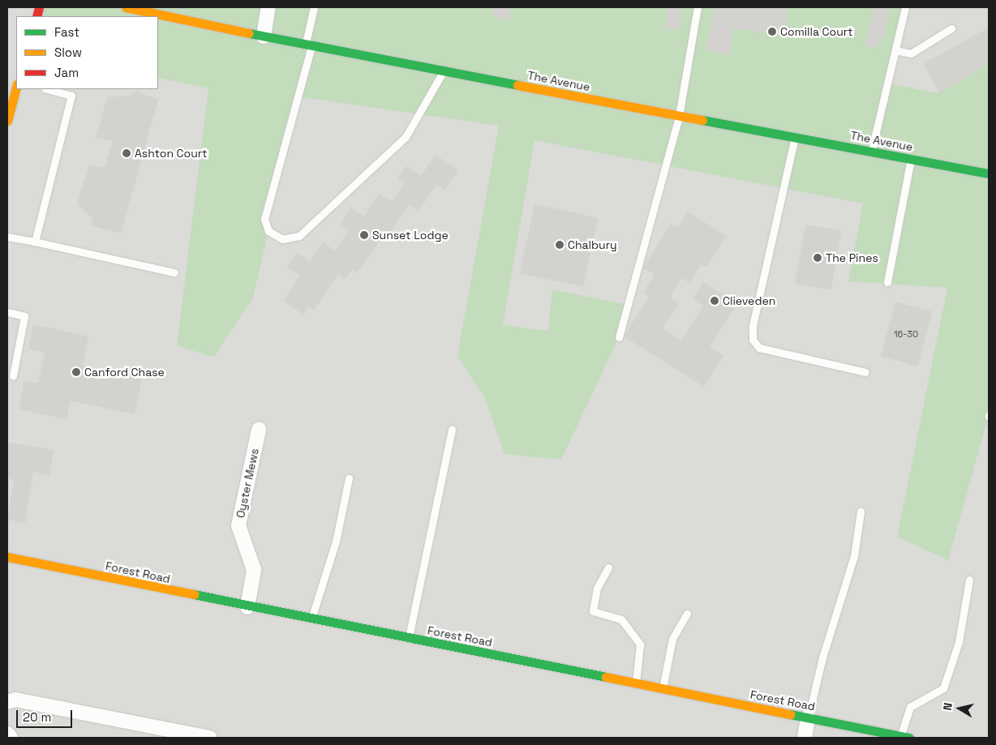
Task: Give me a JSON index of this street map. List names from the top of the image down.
{
  "streets": {
    "street": ["The Avenue", "Oyster Mews", "Forest Road"]
  },
  "crossings": [
    ["Oyster Mews", "Forest Road"]
  ],
  "places": [
    "Comilla Court",
    "Ashton Court",
    "Sunset Lodge",
    "Chalbury",
    "The Pines",
    "Clieveden",
    "Canford Chase"
  ],
  "house_numbers": ["16-30"],
  "legend": ["Fast", "Slow", "Jam"],
  "scale_bar": "20 m",
  "north": "left"
}
